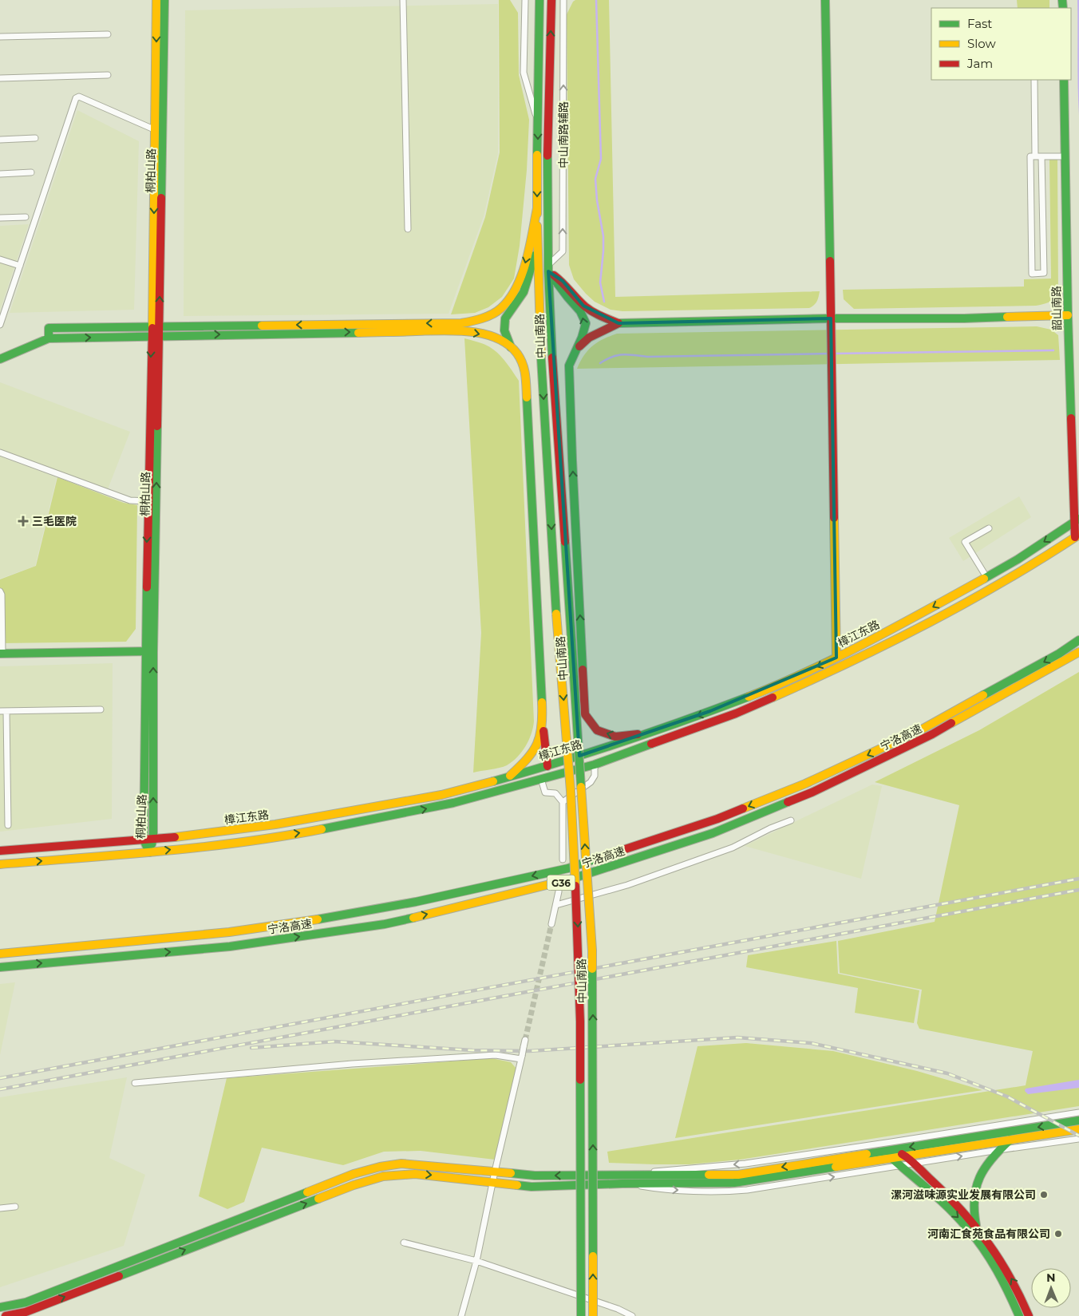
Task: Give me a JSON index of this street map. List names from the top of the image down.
{
  "streets": {
    "main road": [
      "桐柏山路",
      "韶山南路",
      "中山南路",
      "樟江东路",
      "宁洛高速",
      "G36"
    ],
    "street": ["中山南路辅路"]
  },
  "crossings": [
    ["中山南路辅路", "中山南路"],
    ["桐柏山路", "樟江东路"],
    ["韶山南路", "樟江东路"]
  ],
  "places": {
    "health": ["三毛医院"],
    "other": ["漯河滋味源实业发展有限公司", "河南汇食苑食品有限公司"]
  },
  "legend": ["Fast", "Slow", "Jam"],
  "north": "top"
}
